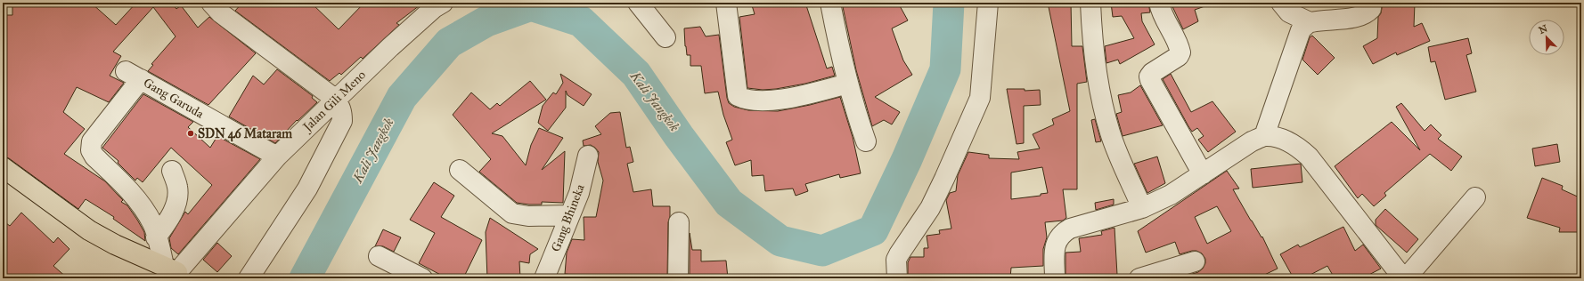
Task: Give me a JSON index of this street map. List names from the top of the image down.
{
  "streets": {
    "street": ["Gang Garuda", "Jalan Gili Meno", "Gang Bhineka"]
  },
  "crossings": [
    ["Gang Garuda", "Jalan Gili Meno"]
  ],
  "water": ["Kali Jangkok"],
  "places": ["SDN 46 Mataram"],
  "north": "top left"
}
